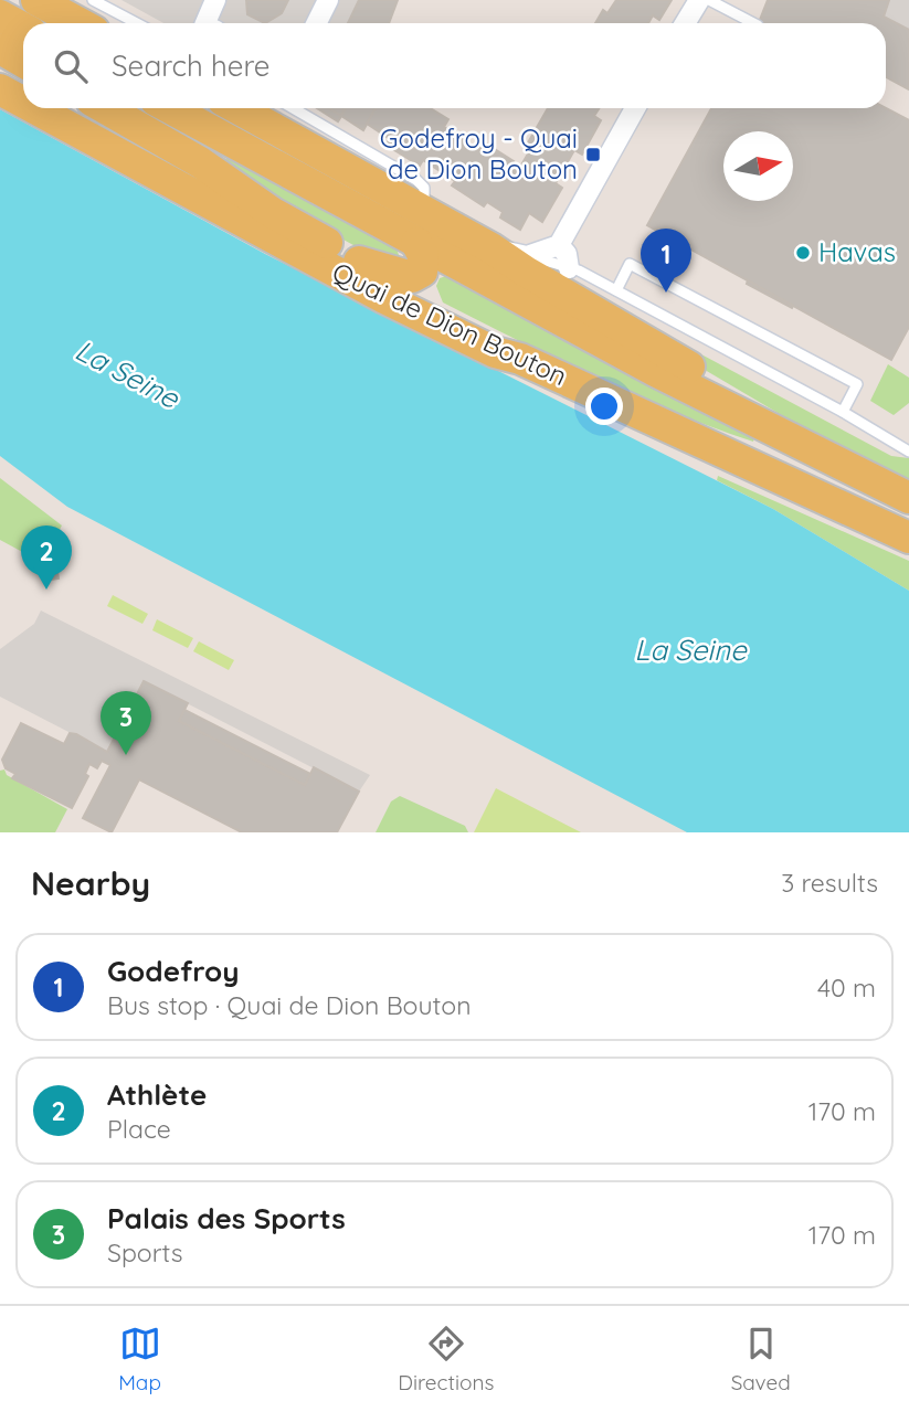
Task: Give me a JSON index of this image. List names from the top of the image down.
{
  "streets": {
    "main road": ["Quai de Dion Bouton"]
  },
  "water": ["La Seine"],
  "places": {
    "transit": ["Godefroy - Quai de Dion Bouton"],
    "other": ["Havas"]
  },
  "north": "right",
  "page": {
    "search": "Search here",
    "pins": ["1", "2", "3"],
    "heading": ["Nearby", "3 results"],
    "list": [
      {
        "mark": "1",
        "name": "Godefroy",
        "note": "Bus stop · Quai de Dion Bouton",
        "value": "40 m"
      },
      {
        "mark": "2",
        "name": "Athlète",
        "note": "Place",
        "value": "170 m"
      },
      {
        "mark": "3",
        "name": "Palais des Sports",
        "note": "Sports",
        "value": "170 m"
      }
    ],
    "nav": ["Map", "Directions", "Saved"]
  }
}
